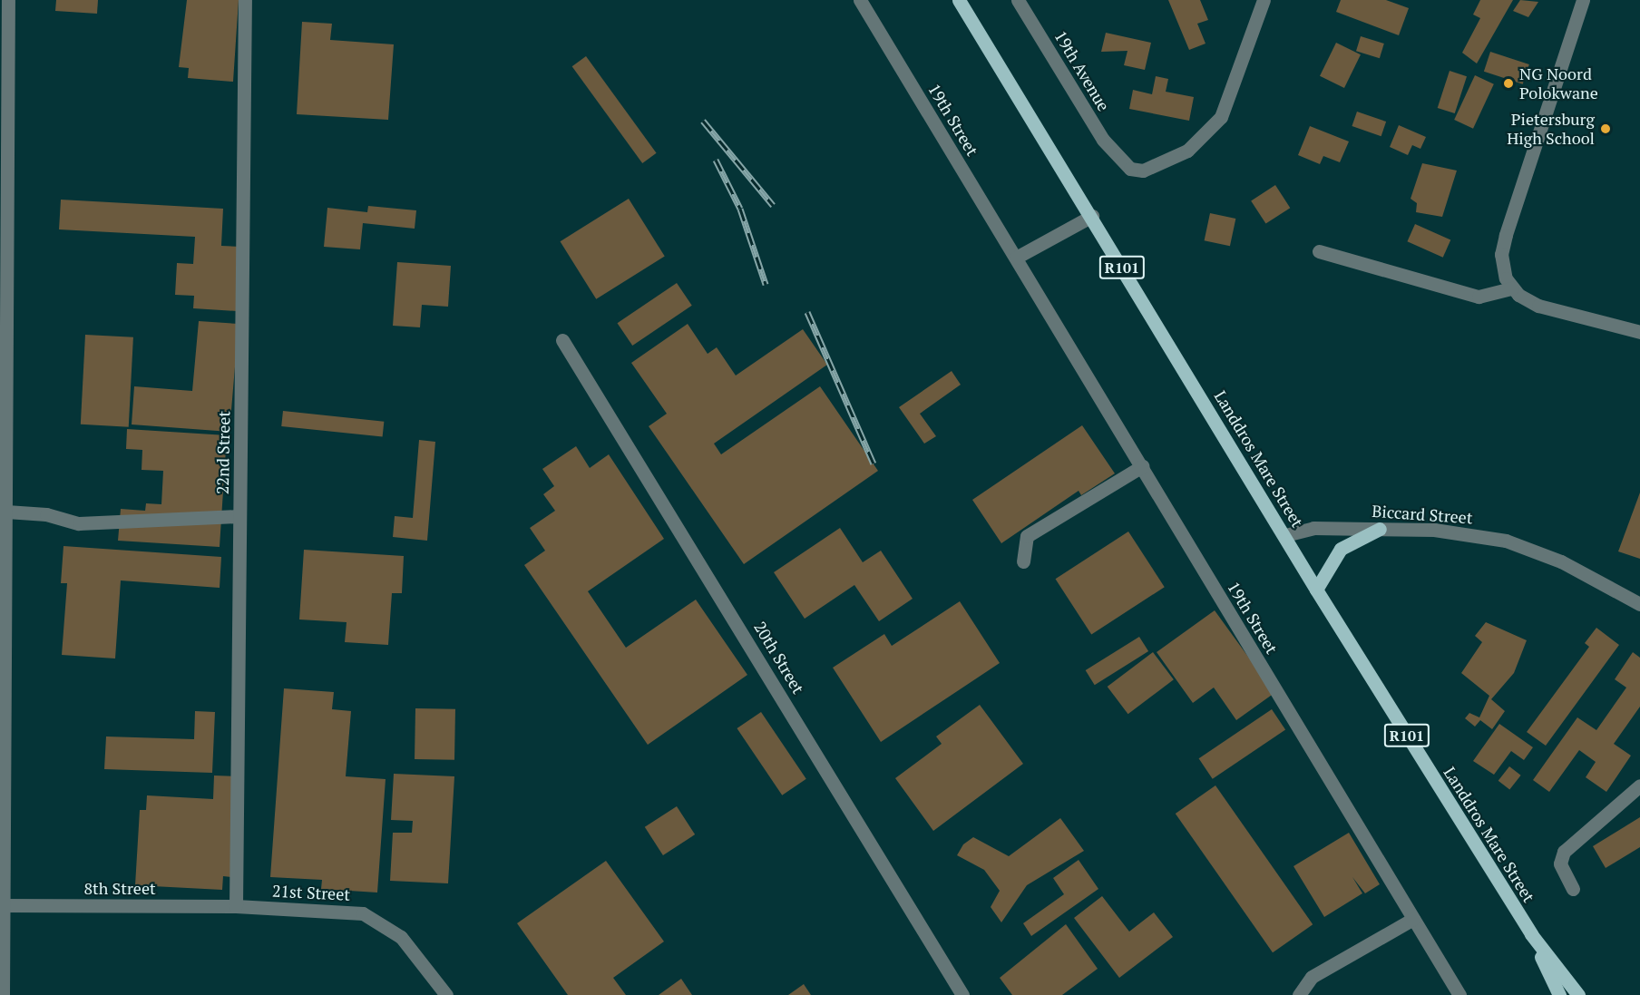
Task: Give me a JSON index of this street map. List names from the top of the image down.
{
  "streets": {
    "main road": ["R101", "Landdros Mare Street"],
    "street": [
      "19th Avenue",
      "19th Street",
      "22nd Street",
      "Biccard Street",
      "20th Street",
      "8th Street",
      "21st Street"
    ]
  },
  "crossings": [
    ["22nd Street", "8th Street"],
    ["22nd Street", "21st Street"],
    ["Landdros Mare Street", "Biccard Street"],
    ["8th Street", "21st Street"]
  ],
  "places": ["NG Noord Polokwane", "Pietersburg High School"]
}
